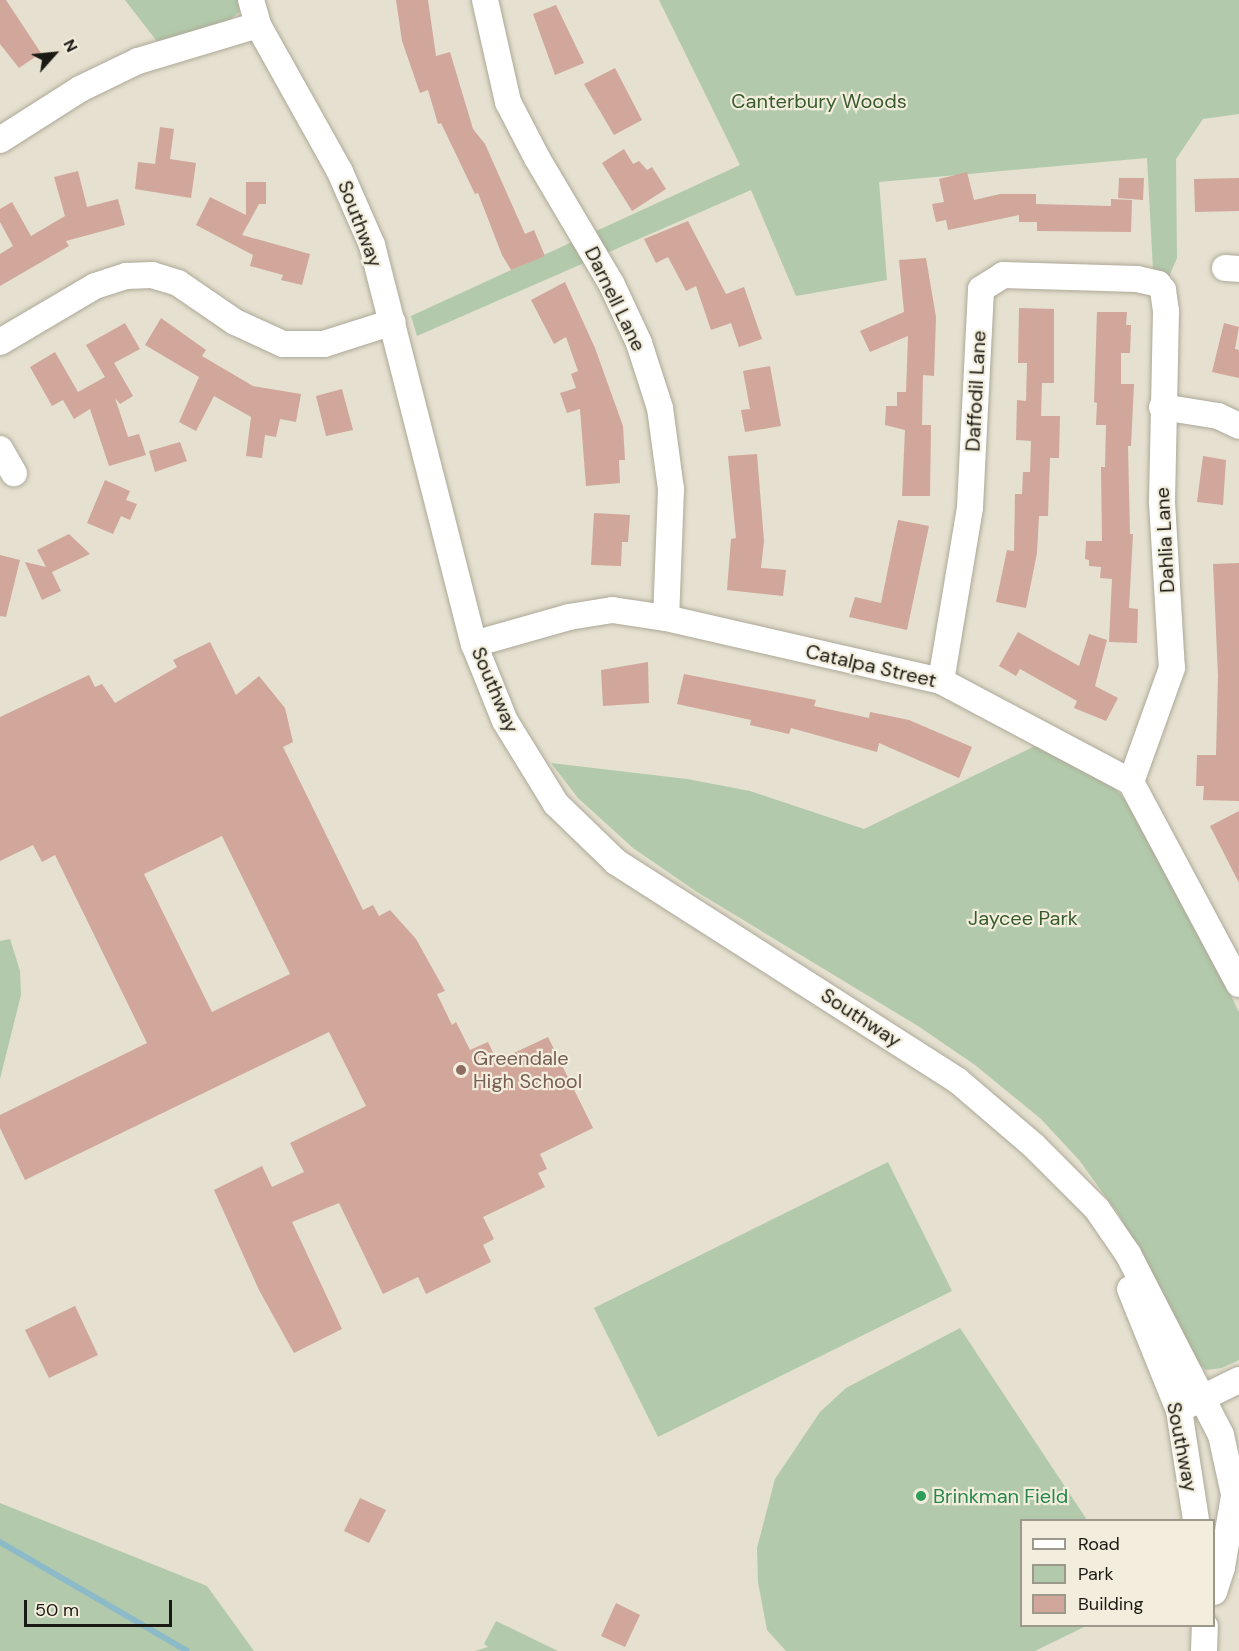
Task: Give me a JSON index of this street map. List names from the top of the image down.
{
  "streets": {
    "street": [
      "Southway",
      "Darnell Lane",
      "Daffodil Lane",
      "Dahlia Lane",
      "Catalpa Street"
    ]
  },
  "crossings": [
    ["Southway", "Catalpa Street"],
    ["Darnell Lane", "Catalpa Street"],
    ["Daffodil Lane", "Dahlia Lane"],
    ["Daffodil Lane", "Catalpa Street"],
    ["Dahlia Lane", "Catalpa Street"]
  ],
  "parks": ["Canterbury Woods", "Jaycee Park"],
  "places": ["Greendale High School", "Brinkman Field"],
  "legend": ["Road", "Park", "Building"],
  "scale_bar": "50 m",
  "north": "top right"
}
